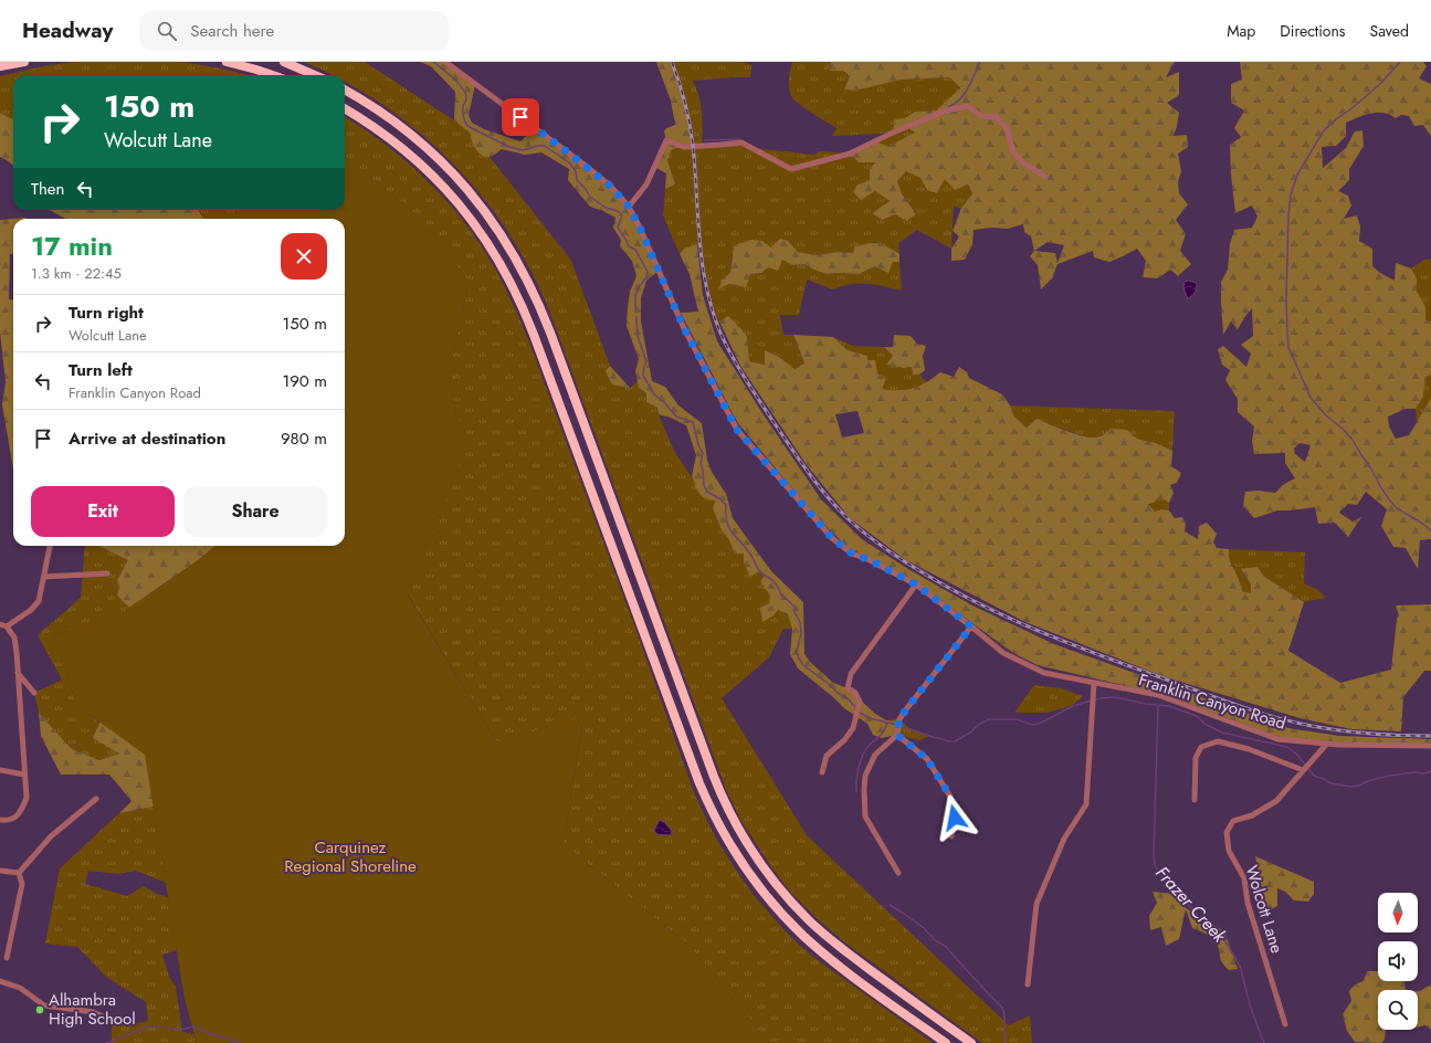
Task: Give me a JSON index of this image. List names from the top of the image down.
{
  "streets": {
    "street": ["Franklin Canyon Road", "Wolcott Lane"]
  },
  "crossings": [
    ["Franklin Canyon Road", "Wolcott Lane"]
  ],
  "water": ["Frazer Creek"],
  "parks": ["Carquinez Regional Shoreline"],
  "places": ["Alhambra High School"],
  "north": "bottom",
  "page": {
    "header": "Headway",
    "search": "Search here",
    "nav": ["Map", "Directions", "Saved"],
    "turn": ["150 m", "Wolcutt Lane"],
    "then": "Then",
    "heading": ["17 min", "1.3 km · 22:45"],
    "list": [
      {
        "name": "Turn right",
        "note": "Wolcutt Lane",
        "value": "150 m"
      },
      {
        "name": "Turn left",
        "note": "Franklin Canyon Road",
        "value": "190 m"
      },
      {
        "name": "Arrive at destination",
        "value": "980 m"
      }
    ],
    "buttons": ["Exit", "Share"]
  }
}
